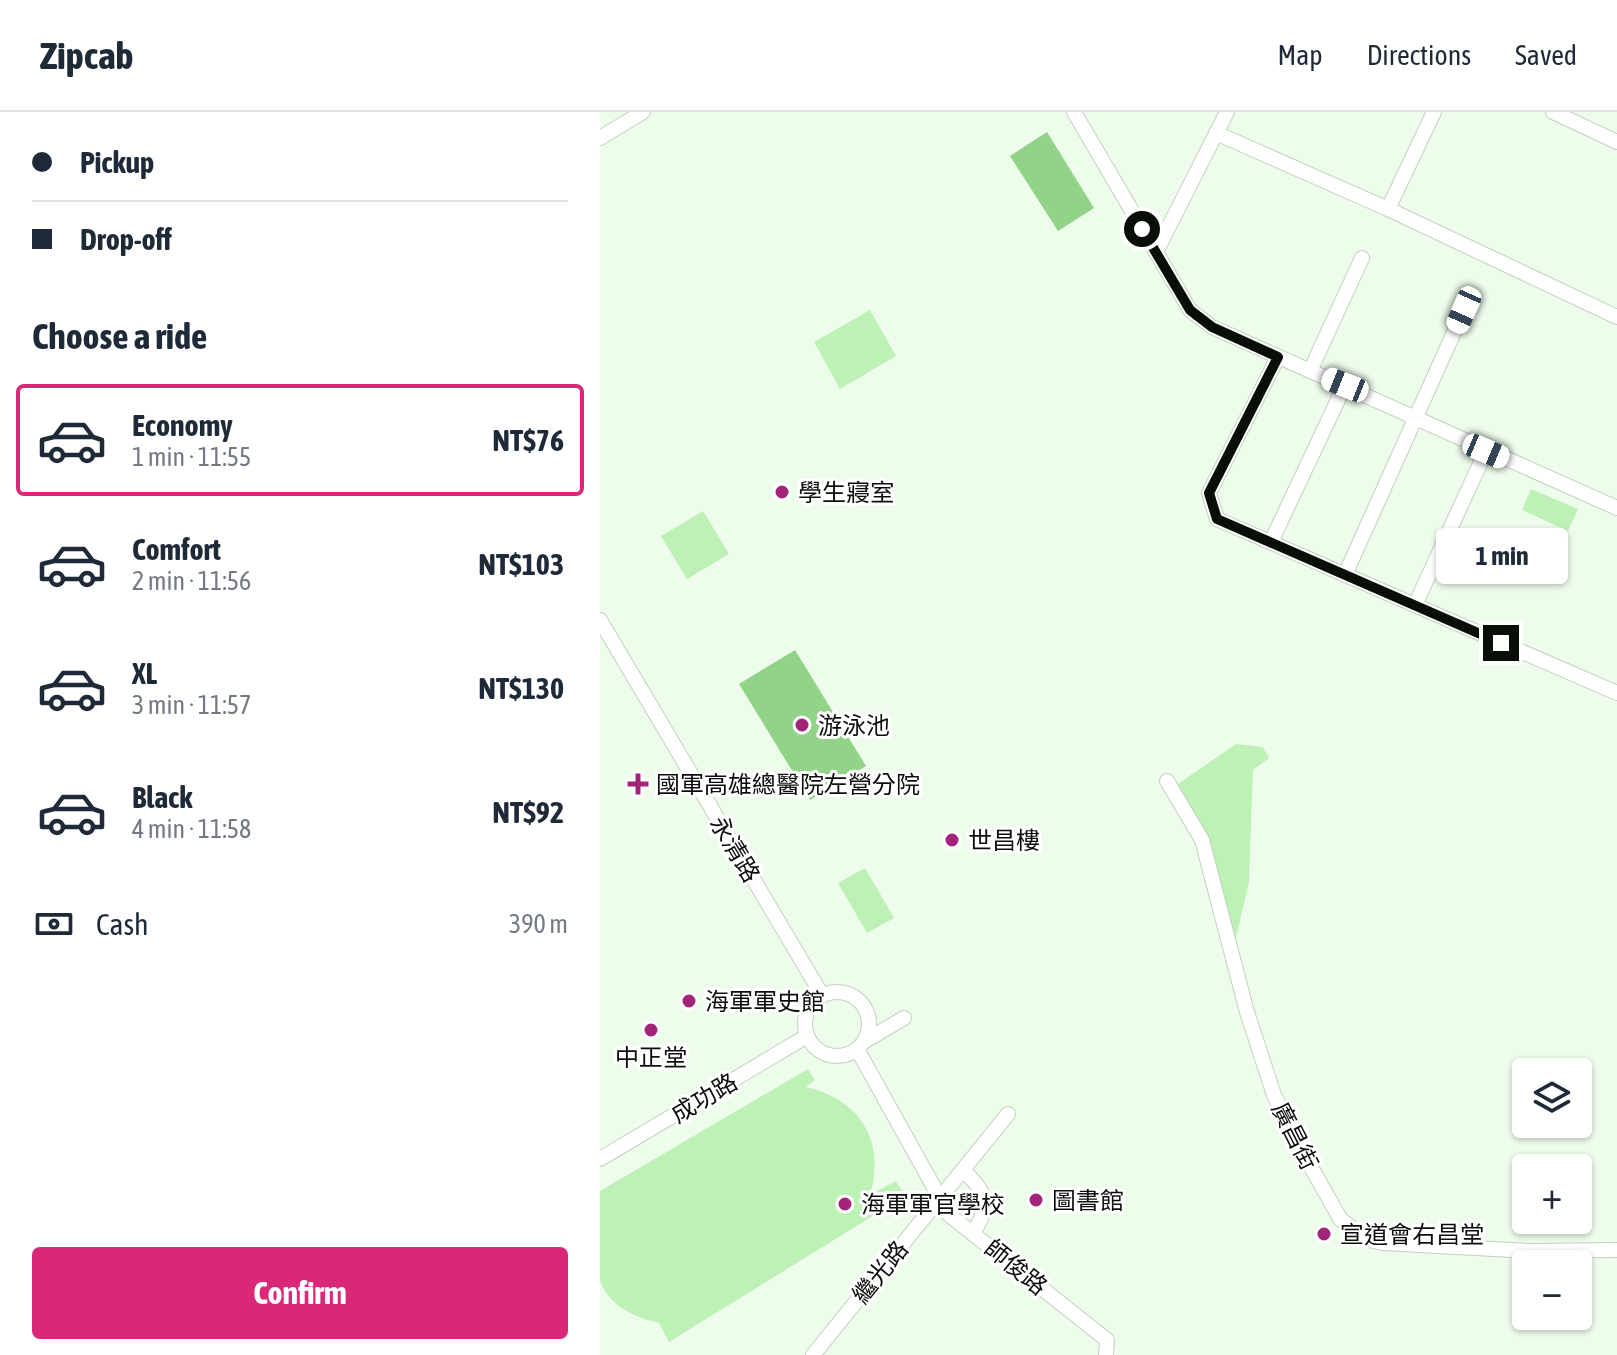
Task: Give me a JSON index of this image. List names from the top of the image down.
{
  "streets": {
    "street": [
      "永清路",
      "成功路",
      "廣昌街",
      "師俊路",
      "繼光路"
    ]
  },
  "crossings": [
    ["永清路", "成功路"],
    ["永清路", "師俊路"],
    ["成功路", "師俊路"],
    ["師俊路", "繼光路"]
  ],
  "places": {
    "other": [
      "學生寢室",
      "游泳池",
      "世昌樓",
      "海軍軍史館",
      "中正堂",
      "圖書館",
      "海軍軍官學校",
      "宣道會右昌堂"
    ],
    "health": ["國軍高雄總醫院左營分院"]
  },
  "page": {
    "header": "Zipcab",
    "nav": ["Map", "Directions", "Saved"],
    "banner": ["Pickup", "Drop-off"],
    "heading": "Choose a ride",
    "list": [
      {
        "name": "Economy",
        "note": "1 min · 11:55",
        "value": "NT$76"
      },
      {
        "name": "Comfort",
        "note": "2 min · 11:56",
        "value": "NT$103"
      },
      {
        "name": "XL",
        "note": "3 min · 11:57",
        "value": "NT$130"
      },
      {
        "name": "Black",
        "note": "4 min · 11:58",
        "value": "NT$92"
      }
    ],
    "bubble": "1 min",
    "pay": ["Cash", "390 m"],
    "map_buttons": ["+", "−"],
    "buttons": "Confirm"
  }
}
